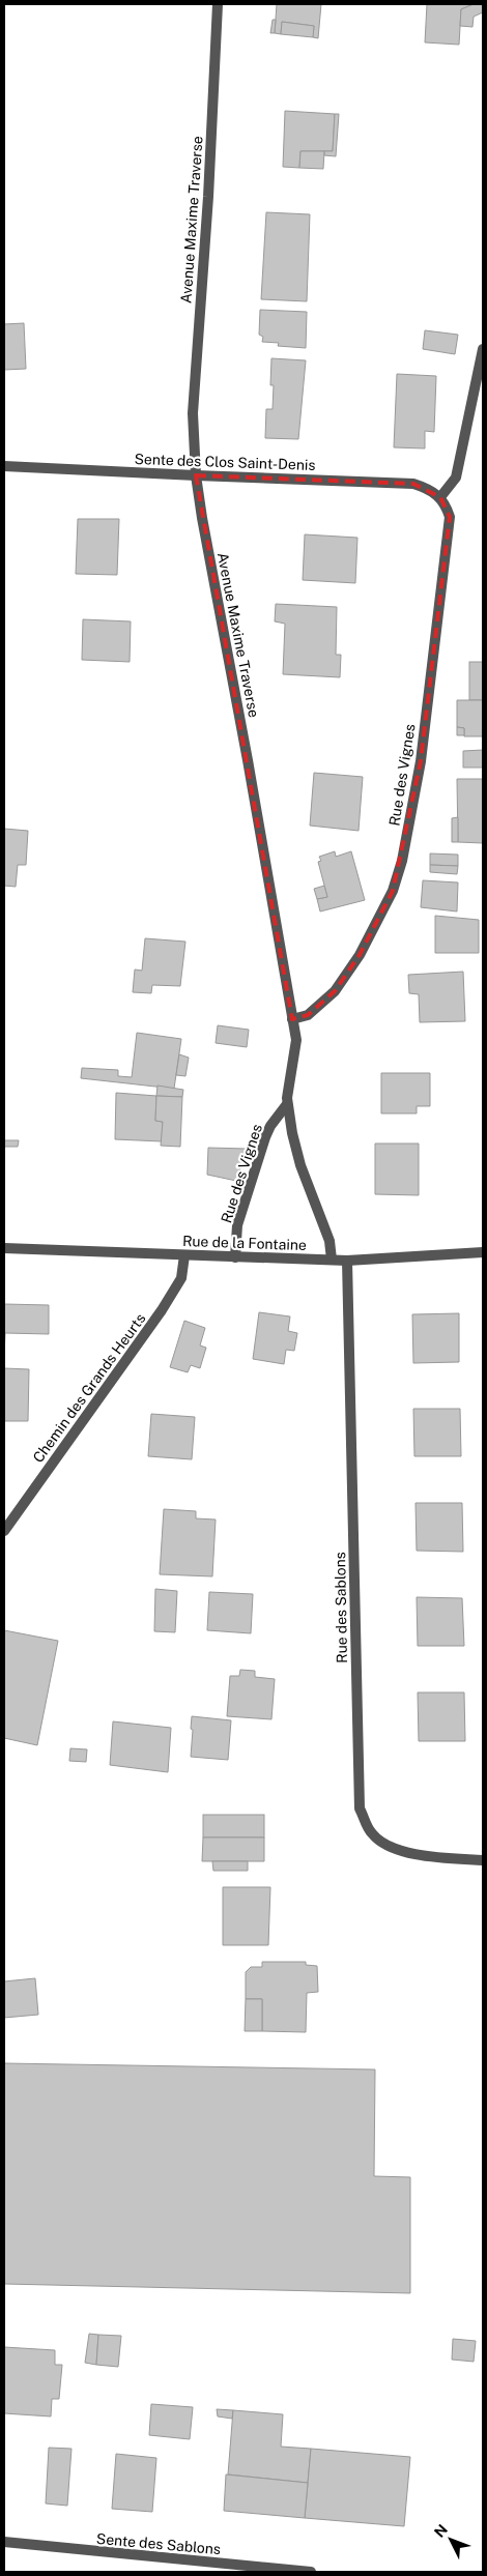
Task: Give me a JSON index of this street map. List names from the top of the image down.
{
  "streets": {
    "street": [
      "Avenue Maxime Traverse",
      "Sente des Clos Saint-Denis",
      "Rue des Vignes",
      "Rue de la Fontaine",
      "Chemin des Grands Heurts",
      "Rue des Sablons",
      "Sente des Sablons"
    ]
  },
  "crossings": [
    ["Avenue Maxime Traverse", "Sente des Clos Saint-Denis"],
    ["Avenue Maxime Traverse", "Rue des Vignes"],
    ["Avenue Maxime Traverse", "Rue de la Fontaine"],
    ["Sente des Clos Saint-Denis", "Rue des Vignes"],
    ["Rue des Vignes", "Rue de la Fontaine"],
    ["Rue de la Fontaine", "Chemin des Grands Heurts"],
    ["Rue de la Fontaine", "Rue des Sablons"]
  ],
  "north": "top left"
}
